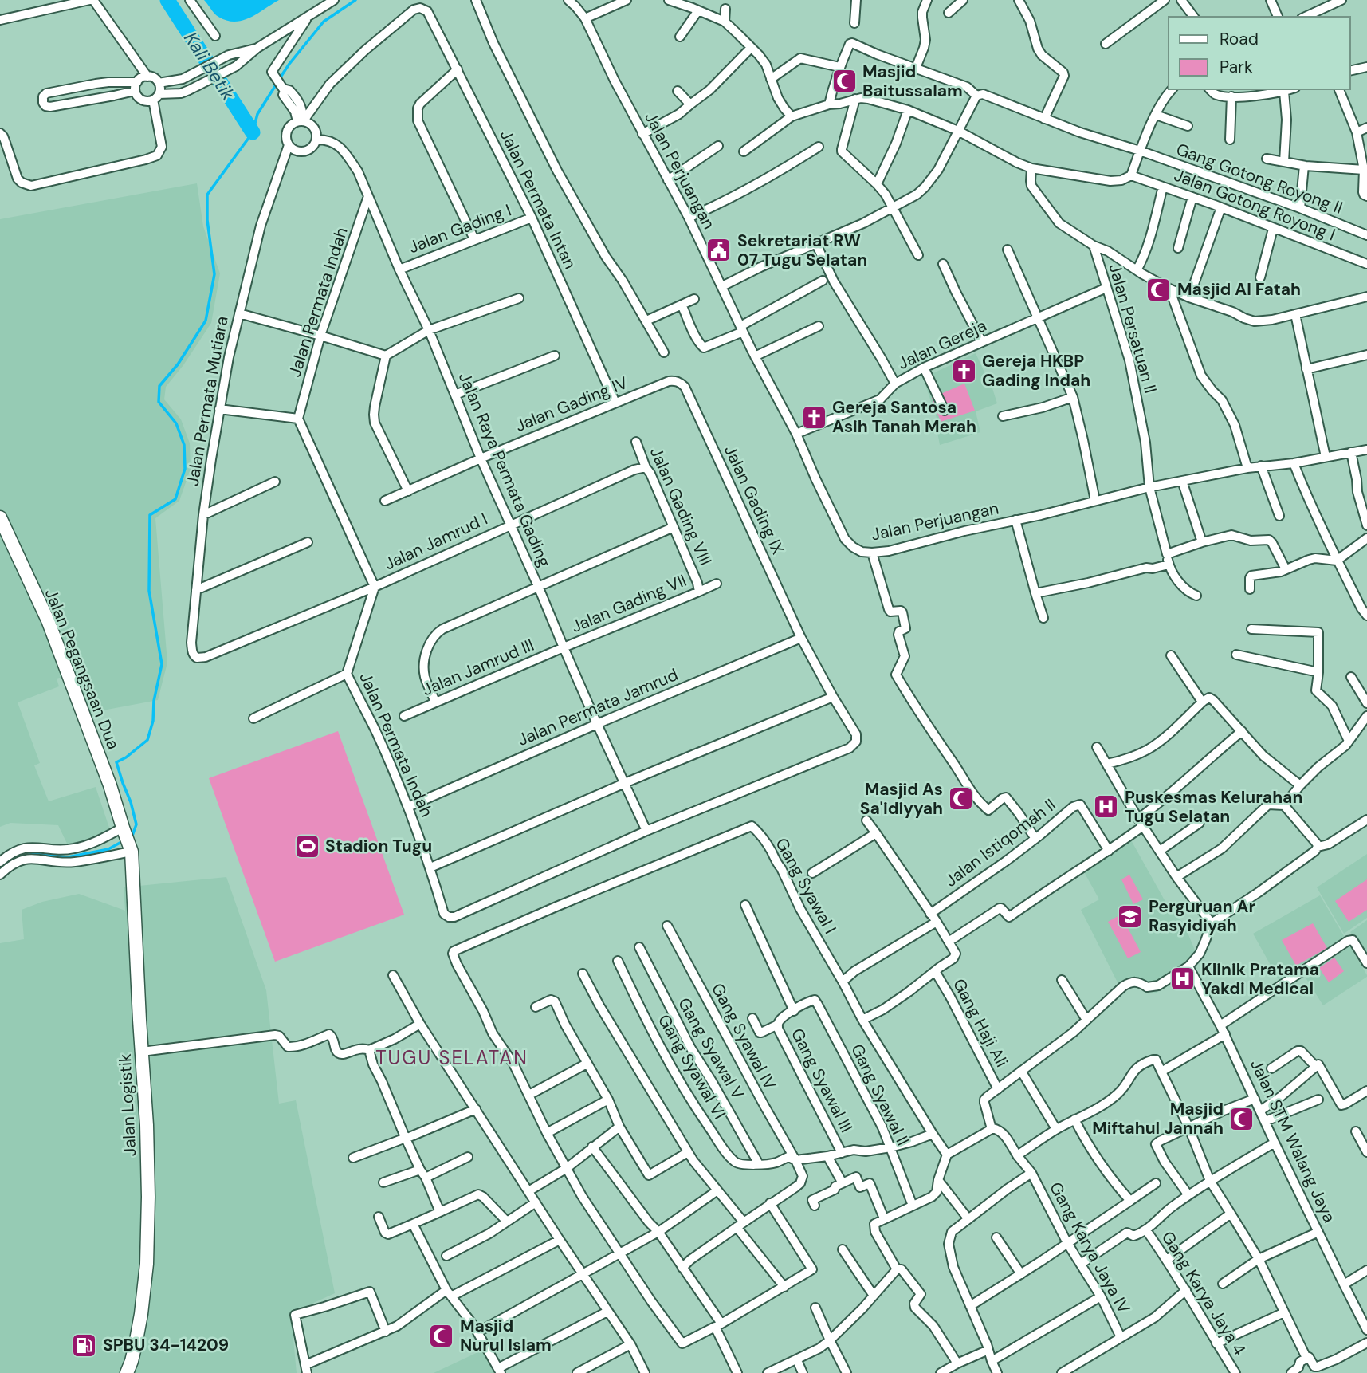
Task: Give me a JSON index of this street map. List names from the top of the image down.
{
  "streets": {
    "main road": ["Jalan Pegangsaan Dua", "Jalan Logistik"],
    "street": [
      "Jalan Perjuangan",
      "Gang Gotong Royong II",
      "Jalan Permata Intan",
      "Jalan Gotong Royong I",
      "Jalan Gading I",
      "Jalan Permata Indah",
      "Jalan Persatuan II",
      "Jalan Gereja",
      "Jalan Permata Mutiara",
      "Jalan Gading IV",
      "Jalan Raya Permata Gading",
      "Jalan Gading IX",
      "Jalan Gading VIII",
      "Jalan Jamrud I",
      "Jalan Gading VII",
      "Jalan Jamrud III",
      "Jalan Permata Jamrud",
      "Jalan Istiqomah II",
      "Gang Syawal I",
      "Gang Haji Ali",
      "Gang Syawal IV",
      "Gang Syawal V",
      "Gang Syawal VI",
      "Gang Syawal III",
      "Gang Syawal II",
      "Jalan STM Walang Jaya",
      "Gang Karya Jaya IV",
      "Gang Karya Jaya 4"
    ]
  },
  "crossings": [
    ["Jalan Perjuangan", "Jalan Persatuan II"],
    ["Jalan Perjuangan", "Jalan Gereja"],
    ["Jalan Permata Intan", "Jalan Gading I"],
    ["Jalan Permata Intan", "Jalan Permata Mutiara"],
    ["Jalan Permata Intan", "Jalan Gading IV"],
    ["Jalan Permata Intan", "Jalan Raya Permata Gading"],
    ["Jalan Gading I", "Jalan Raya Permata Gading"],
    ["Jalan Permata Indah", "Jalan Raya Permata Gading"],
    ["Jalan Permata Indah", "Jalan Jamrud I"],
    ["Jalan Permata Indah", "Jalan Permata Jamrud"],
    ["Jalan Persatuan II", "Jalan Gereja"],
    ["Jalan Permata Mutiara", "Jalan Raya Permata Gading"],
    ["Jalan Permata Mutiara", "Jalan Jamrud I"],
    ["Jalan Gading IV", "Jalan Raya Permata Gading"],
    ["Jalan Gading IV", "Jalan Gading IX"],
    ["Jalan Raya Permata Gading", "Jalan Gading IX"],
    ["Jalan Raya Permata Gading", "Jalan Jamrud I"],
    ["Jalan Raya Permata Gading", "Jalan Gading VII"],
    ["Jalan Raya Permata Gading", "Jalan Jamrud III"],
    ["Jalan Raya Permata Gading", "Jalan Permata Jamrud"],
    ["Jalan Gading IX", "Jalan Permata Jamrud"],
    ["Jalan Gading VIII", "Jalan Jamrud I"],
    ["Jalan Gading VIII", "Jalan Gading VII"],
    ["Jalan Gading VII", "Jalan Jamrud III"],
    ["Jalan Pegangsaan Dua", "Jalan Logistik"],
    ["Gang Syawal V", "Gang Syawal VI"]
  ],
  "districts": ["TUGU SELATAN"],
  "water": ["Kali Betik"],
  "places": {
    "mosque": [
      "Masjid Baitussalam",
      "Masjid Al Fatah",
      "Masjid As Sa'idiyyah",
      "Masjid Miftahul Jannah",
      "Masjid Nurul Islam"
    ],
    "public building": ["Sekretariat RW 07 Tugu Selatan"],
    "church": ["Gereja HKBP Gading Indah", "Gereja Santosa Asih Tanah Merah"],
    "hospital": ["Puskesmas Kelurahan Tugu Selatan", "Klinik Pratama Yakdi Medical"],
    "sports": ["Stadion Tugu"],
    "school or university": ["Perguruan Ar Rasyidiyah"],
    "fuel station": ["SPBU 34-14209"]
  },
  "legend": ["Road", "Park"]
}
